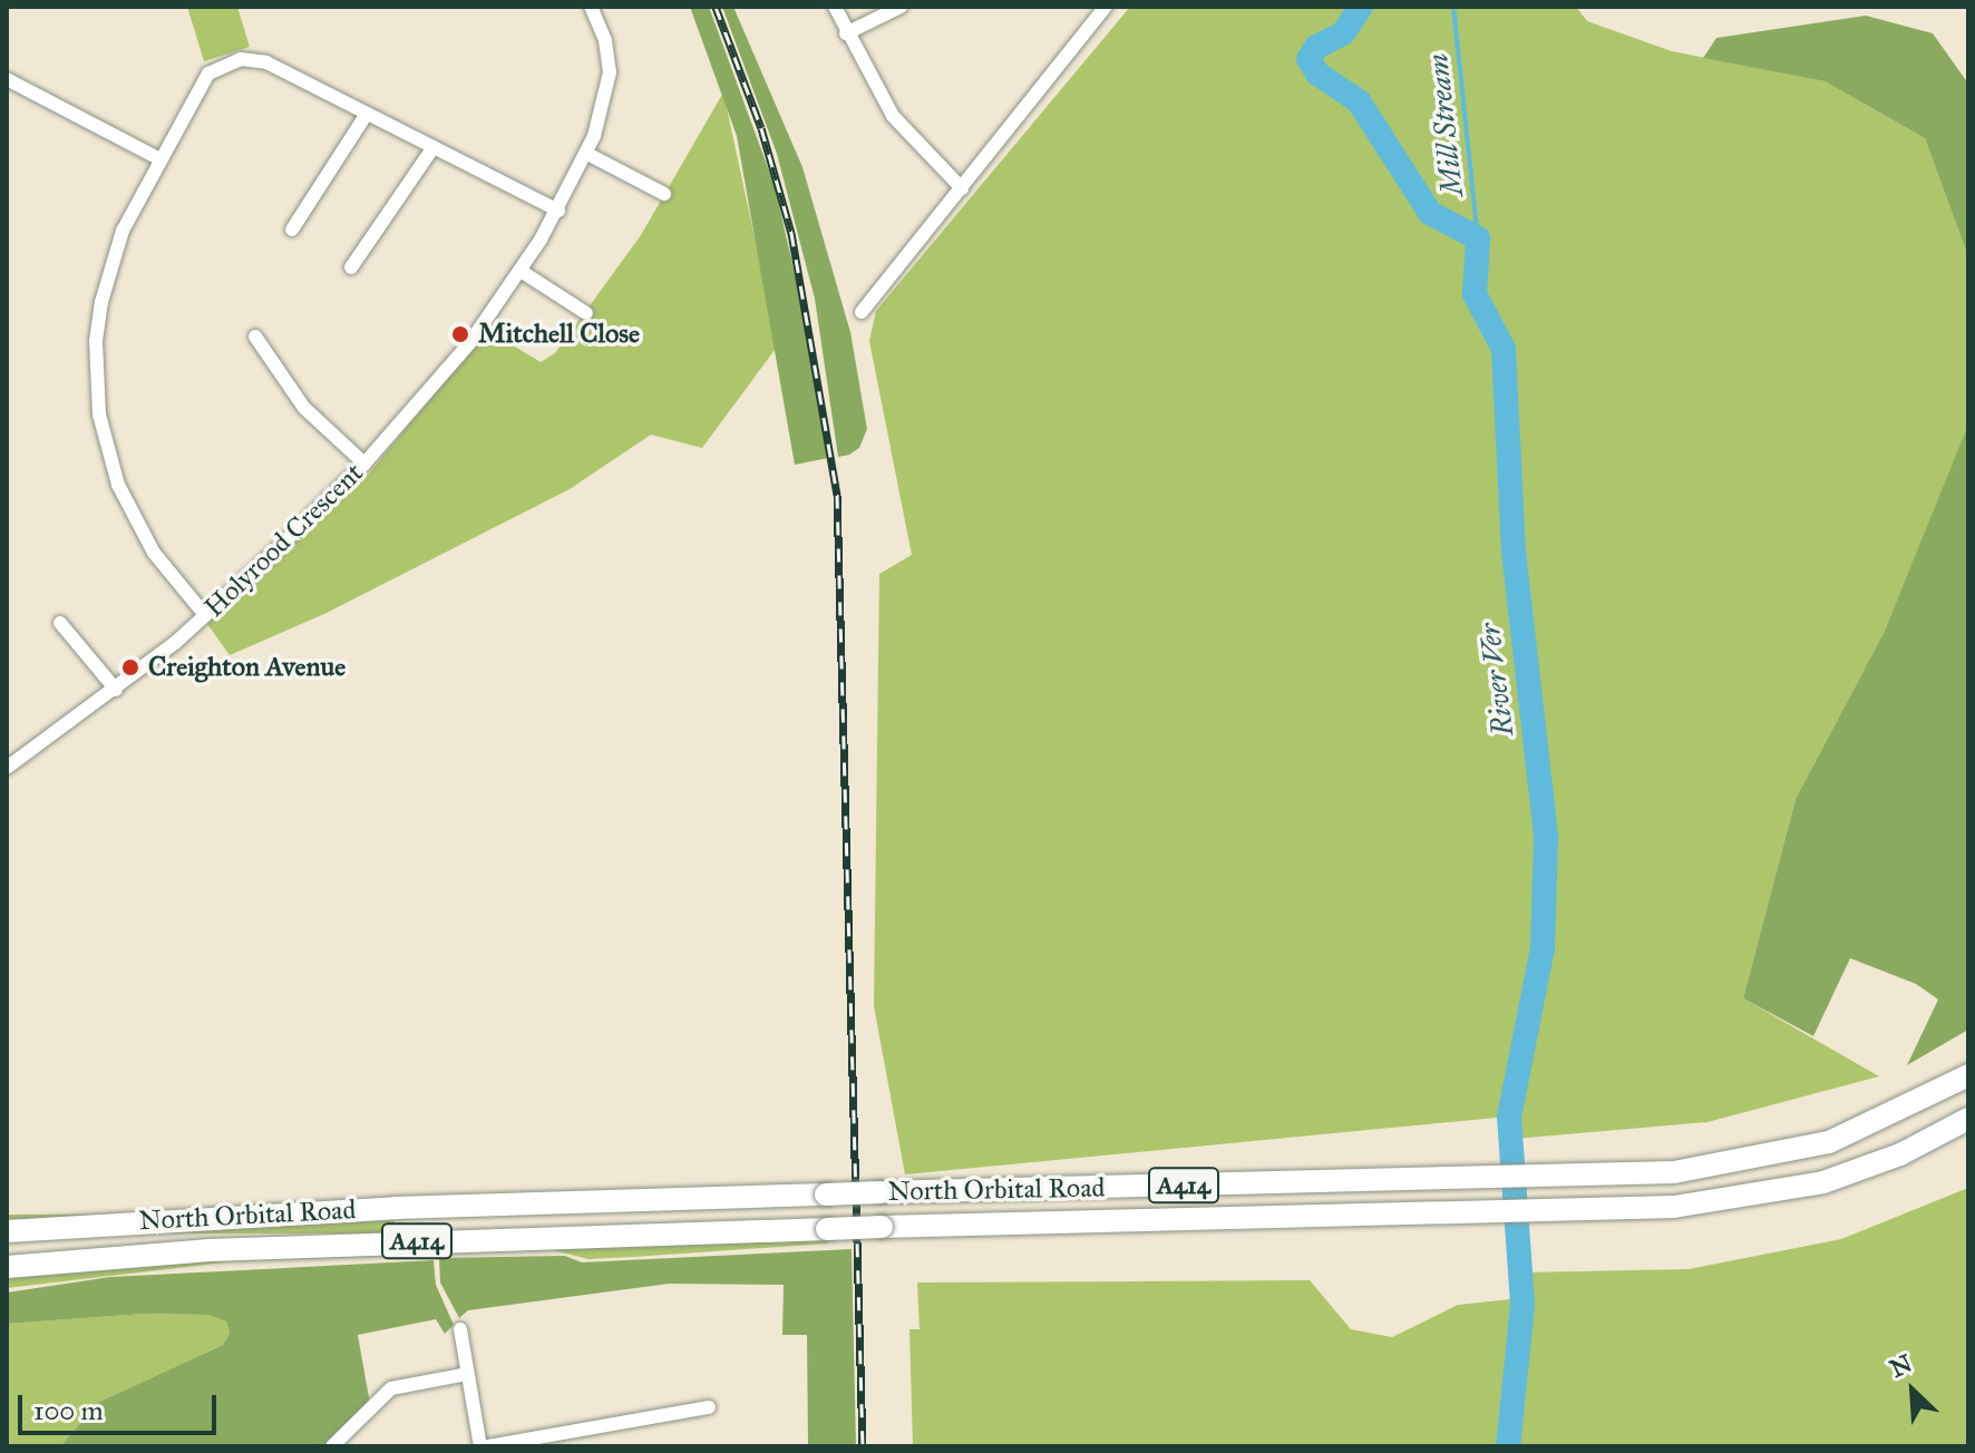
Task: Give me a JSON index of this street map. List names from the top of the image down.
{
  "streets": {
    "highway": ["A414", "North Orbital Road"],
    "street": ["Holyrood Crescent"]
  },
  "water": ["Mill Stream", "River Ver"],
  "places": ["Mitchell Close", "Creighton Avenue"],
  "scale_bar": "100 m",
  "north": "top left"
}
